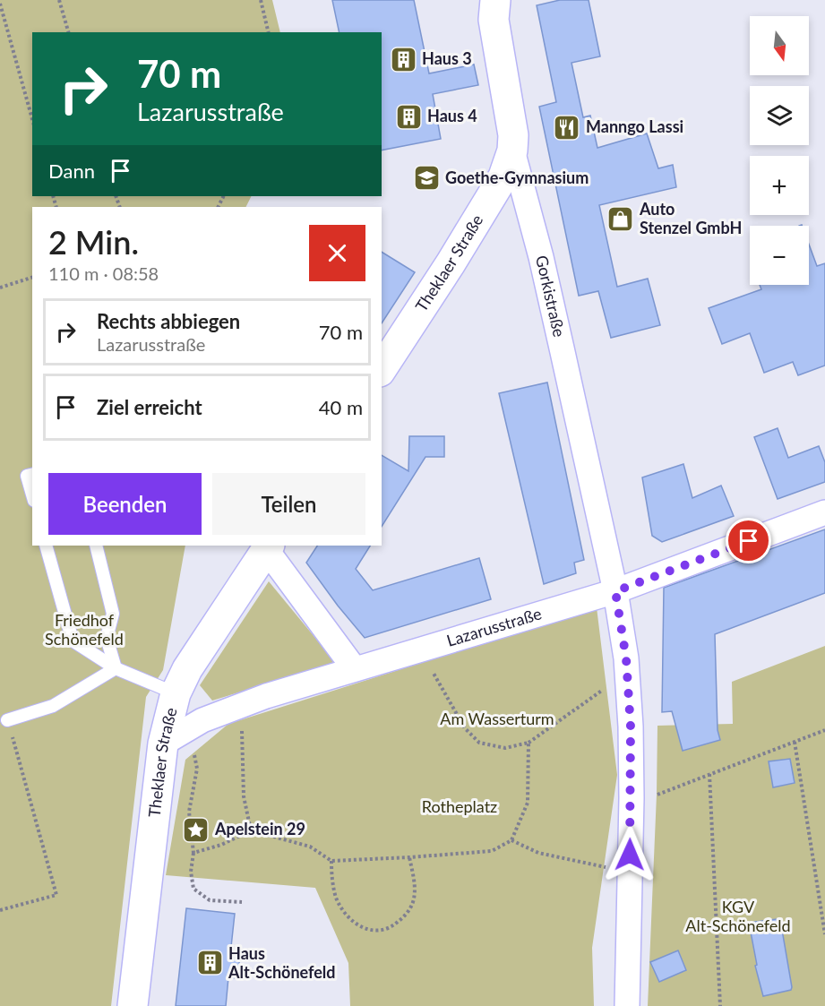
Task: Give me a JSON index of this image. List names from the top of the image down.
{
  "streets": {
    "main road": ["Theklaer Straße", "Gorkistraße"],
    "street": ["Lazarusstraße"]
  },
  "crossings": [
    ["Theklaer Straße", "Gorkistraße"],
    ["Theklaer Straße", "Lazarusstraße"],
    ["Gorkistraße", "Lazarusstraße"]
  ],
  "parks": [
    "Friedhof Schönefeld",
    "Am Wasserturm",
    "Rotheplatz",
    "KGV Alt-Schönefeld"
  ],
  "places": {
    "building": ["Haus 3", "Haus 4", "Haus Alt-Schönefeld"],
    "restaurant": ["Manngo Lassi"],
    "school or university": ["Goethe-Gymnasium"],
    "shop": ["Auto Stenzel GmbH"],
    "place": ["Apelstein 29"]
  },
  "north": "bottom",
  "page": {
    "map_buttons": ["+", "−"],
    "turn": ["70 m", "Lazarusstraße"],
    "then": "Dann",
    "heading": ["2 Min.", "110 m · 08:58"],
    "list": [
      {
        "name": "Rechts abbiegen",
        "note": "Lazarusstraße",
        "value": "70 m"
      },
      {
        "name": "Ziel erreicht",
        "value": "40 m"
      }
    ],
    "buttons": ["Beenden", "Teilen"]
  }
}
